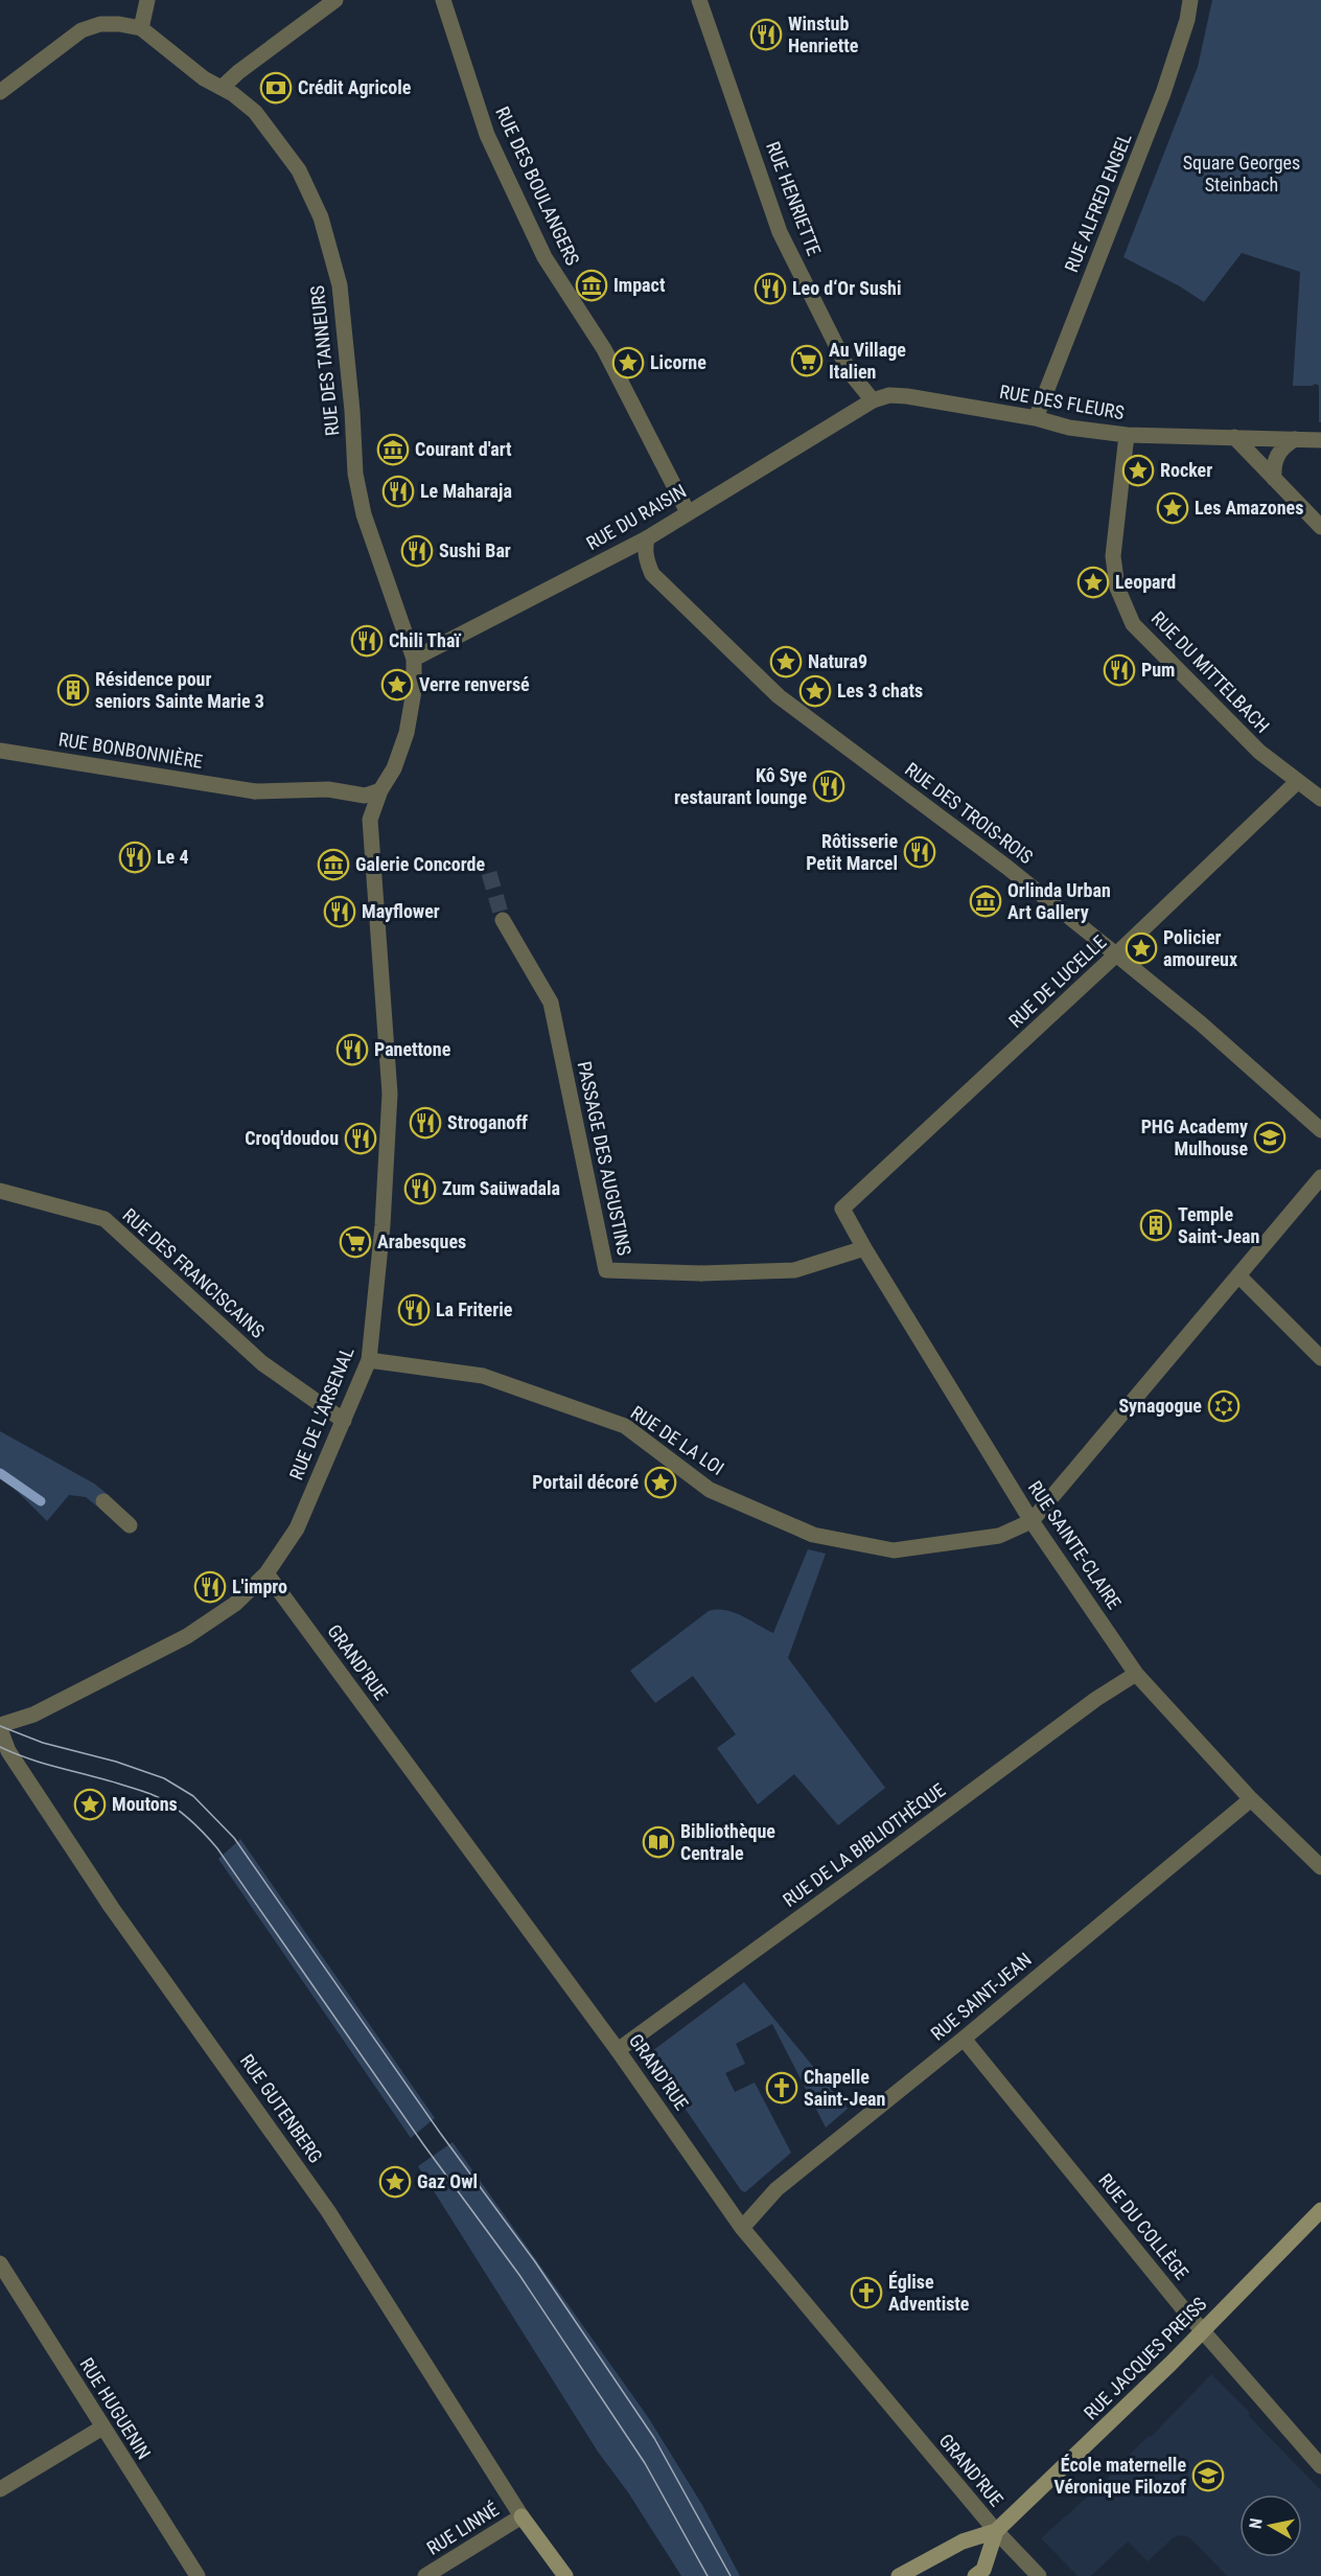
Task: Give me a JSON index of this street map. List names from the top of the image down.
{
  "streets": {
    "main road": ["RUE JACQUES PREISS"],
    "street": [
      "RUE DES BOULANGERS",
      "RUE HENRIETTE",
      "RUE ALFRED ENGEL",
      "RUE DES TANNEURS",
      "RUE DES FLEURS",
      "RUE DU RAISIN",
      "RUE DU MITTELBACH",
      "RUE BONBONNIÈRE",
      "RUE DES TROIS-ROIS",
      "RUE DE LUCELLE",
      "PASSAGE DES AUGUSTINS",
      "RUE DES FRANCISCAINS",
      "RUE DE L'ARSENAL",
      "RUE DE LA LOI",
      "RUE SAINTE-CLAIRE",
      "GRAND'RUE",
      "RUE DE LA BIBLIOTHÈQUE",
      "RUE SAINT-JEAN",
      "RUE GUTENBERG",
      "RUE DU COLLÈGE",
      "RUE HUGUENIN",
      "RUE LINNÉ"
    ]
  },
  "crossings": [
    ["RUE DES BOULANGERS", "RUE DU RAISIN"],
    ["RUE HENRIETTE", "RUE DES FLEURS"],
    ["RUE HENRIETTE", "RUE DU RAISIN"],
    ["RUE ALFRED ENGEL", "RUE DES FLEURS"],
    ["RUE DES TANNEURS", "RUE DU RAISIN"],
    ["RUE DES TANNEURS", "RUE BONBONNIÈRE"],
    ["RUE DES TANNEURS", "RUE DE L'ARSENAL"],
    ["RUE DES FLEURS", "RUE DU RAISIN"],
    ["RUE DES FLEURS", "RUE DU MITTELBACH"],
    ["RUE DU RAISIN", "RUE DES TROIS-ROIS"],
    ["RUE DU MITTELBACH", "RUE DE LUCELLE"],
    ["RUE BONBONNIÈRE", "RUE DE L'ARSENAL"],
    ["RUE DES TROIS-ROIS", "RUE DE LUCELLE"],
    ["RUE DE LUCELLE", "RUE SAINTE-CLAIRE"],
    ["PASSAGE DES AUGUSTINS", "RUE SAINTE-CLAIRE"],
    ["RUE DES FRANCISCAINS", "RUE DE L'ARSENAL"],
    ["RUE DE L'ARSENAL", "RUE DE LA LOI"],
    ["RUE DE L'ARSENAL", "GRAND'RUE"],
    ["RUE DE L'ARSENAL", "RUE GUTENBERG"],
    ["RUE DE LA LOI", "RUE SAINTE-CLAIRE"],
    ["RUE SAINTE-CLAIRE", "RUE DE LA BIBLIOTHÈQUE"],
    ["RUE SAINTE-CLAIRE", "RUE SAINT-JEAN"],
    ["GRAND'RUE", "RUE DE LA BIBLIOTHÈQUE"],
    ["GRAND'RUE", "RUE SAINT-JEAN"],
    ["GRAND'RUE", "RUE JACQUES PREISS"],
    ["RUE SAINT-JEAN", "RUE DU COLLÈGE"],
    ["RUE GUTENBERG", "RUE LINNÉ"],
    ["RUE DU COLLÈGE", "RUE JACQUES PREISS"]
  ],
  "parks": ["Square Georges Steinbach"],
  "places": {
    "restaurant": [
      "Winstub Henriette",
      "Leo d‘Or Sushi",
      "Le Maharaja",
      "Sushi Bar",
      "Chili Thaï",
      "Pum",
      "Kô Sye restaurant lounge",
      "Rôtisserie Petit Marcel",
      "Le 4",
      "Mayflower",
      "Panettone",
      "Stroganoff",
      "Croq'doudou",
      "Zum Saüwadala",
      "La Friterie",
      "L'impro"
    ],
    "bank": ["Crédit Agricole"],
    "museum": [
      "Impact",
      "Courant d'art",
      "Galerie Concorde",
      "Orlinda Urban Art Gallery"
    ],
    "supermarket": ["Au Village Italien", "Arabesques"],
    "place": [
      "Licorne",
      "Rocker",
      "Les Amazones",
      "Leopard",
      "Natura9",
      "Verre renversé",
      "Les 3 chats",
      "Policier amoureux",
      "Portail décoré",
      "Moutons",
      "Gaz Owl"
    ],
    "building": ["Résidence pour seniors Sainte Marie 3", "Temple Saint-Jean"],
    "school or university": ["PHG Academy Mulhouse", "École maternelle Véronique Filozof"],
    "synagogue": ["Synagogue"],
    "library": ["Bibliothèque Centrale"],
    "church": ["Chapelle Saint-Jean", "Église Adventiste"]
  },
  "north": "left"
}
